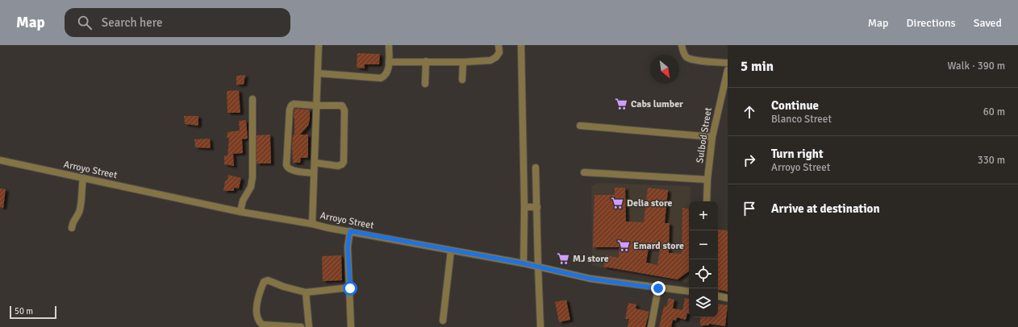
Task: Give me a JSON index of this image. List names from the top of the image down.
{
  "streets": {
    "street": ["Sulbod Street", "Arroyo Street"]
  },
  "places": {
    "supermarket": [
      "Cabs lumber",
      "Delia store",
      "Emard store",
      "MJ store"
    ]
  },
  "scale_bar": "50 m",
  "north": "bottom right",
  "page": {
    "header": "Map",
    "search": "Search here",
    "nav": ["Map", "Directions", "Saved"],
    "heading": ["5 min", "Walk · 390 m"],
    "list": [
      ["Continue", "Blanco Street", "60 m"],
      ["Turn right", "Arroyo Street", "330 m"],
      "Arrive at destination"
    ],
    "map_buttons": ["+", "−"],
    "scale": "50 m"
  }
}
